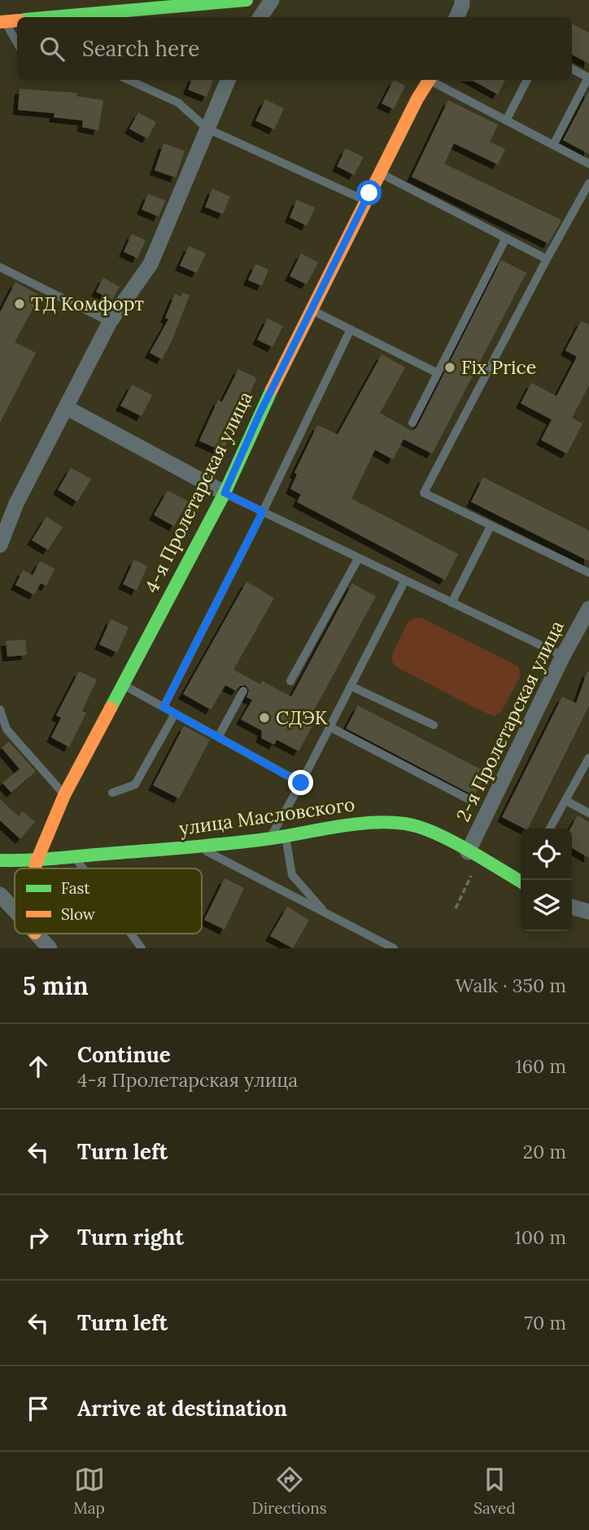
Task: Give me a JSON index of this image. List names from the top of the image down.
{
  "streets": {
    "street": ["4-я Пролетарская улица", "2-я Пролетарская улица", "улица Масловского"]
  },
  "crossings": [
    ["4-я Пролетарская улица", "улица Масловского"],
    ["2-я Пролетарская улица", "улица Масловского"]
  ],
  "places": ["ТД Комфорт", "Fix Price", "СДЭК"],
  "legend": ["Fast", "Slow"],
  "page": {
    "search": "Search here",
    "heading": ["5 min", "Walk · 350 m"],
    "list": [
      ["Continue", "4-я Пролетарская улица", "160 m"],
      ["Turn left", "20 m"],
      ["Turn right", "100 m"],
      ["Turn left", "70 m"],
      "Arrive at destination"
    ],
    "nav": ["Map", "Directions", "Saved"]
  }
}
